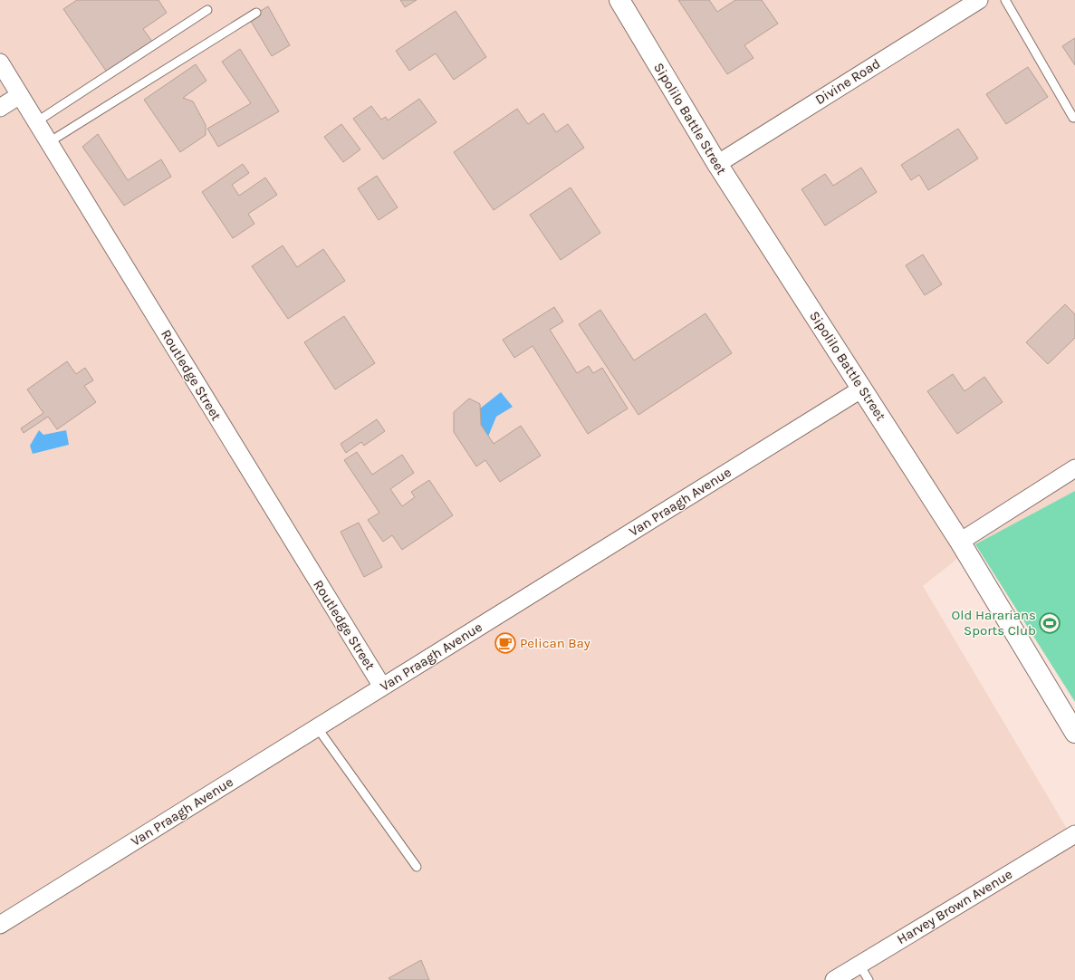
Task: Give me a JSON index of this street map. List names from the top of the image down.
{
  "streets": {
    "main road": ["Sipolilo Battle Street"],
    "street": [
      "Divine Road",
      "Routledge Street",
      "Van Praagh Avenue",
      "Harvey Brown Avenue"
    ]
  },
  "crossings": [
    ["Divine Road", "Sipolilo Battle Street"],
    ["Sipolilo Battle Street", "Van Praagh Avenue"],
    ["Routledge Street", "Van Praagh Avenue"]
  ],
  "places": {
    "sports": ["Old Hararians Sports Club"],
    "cafe": ["Pelican Bay"]
  }
}
